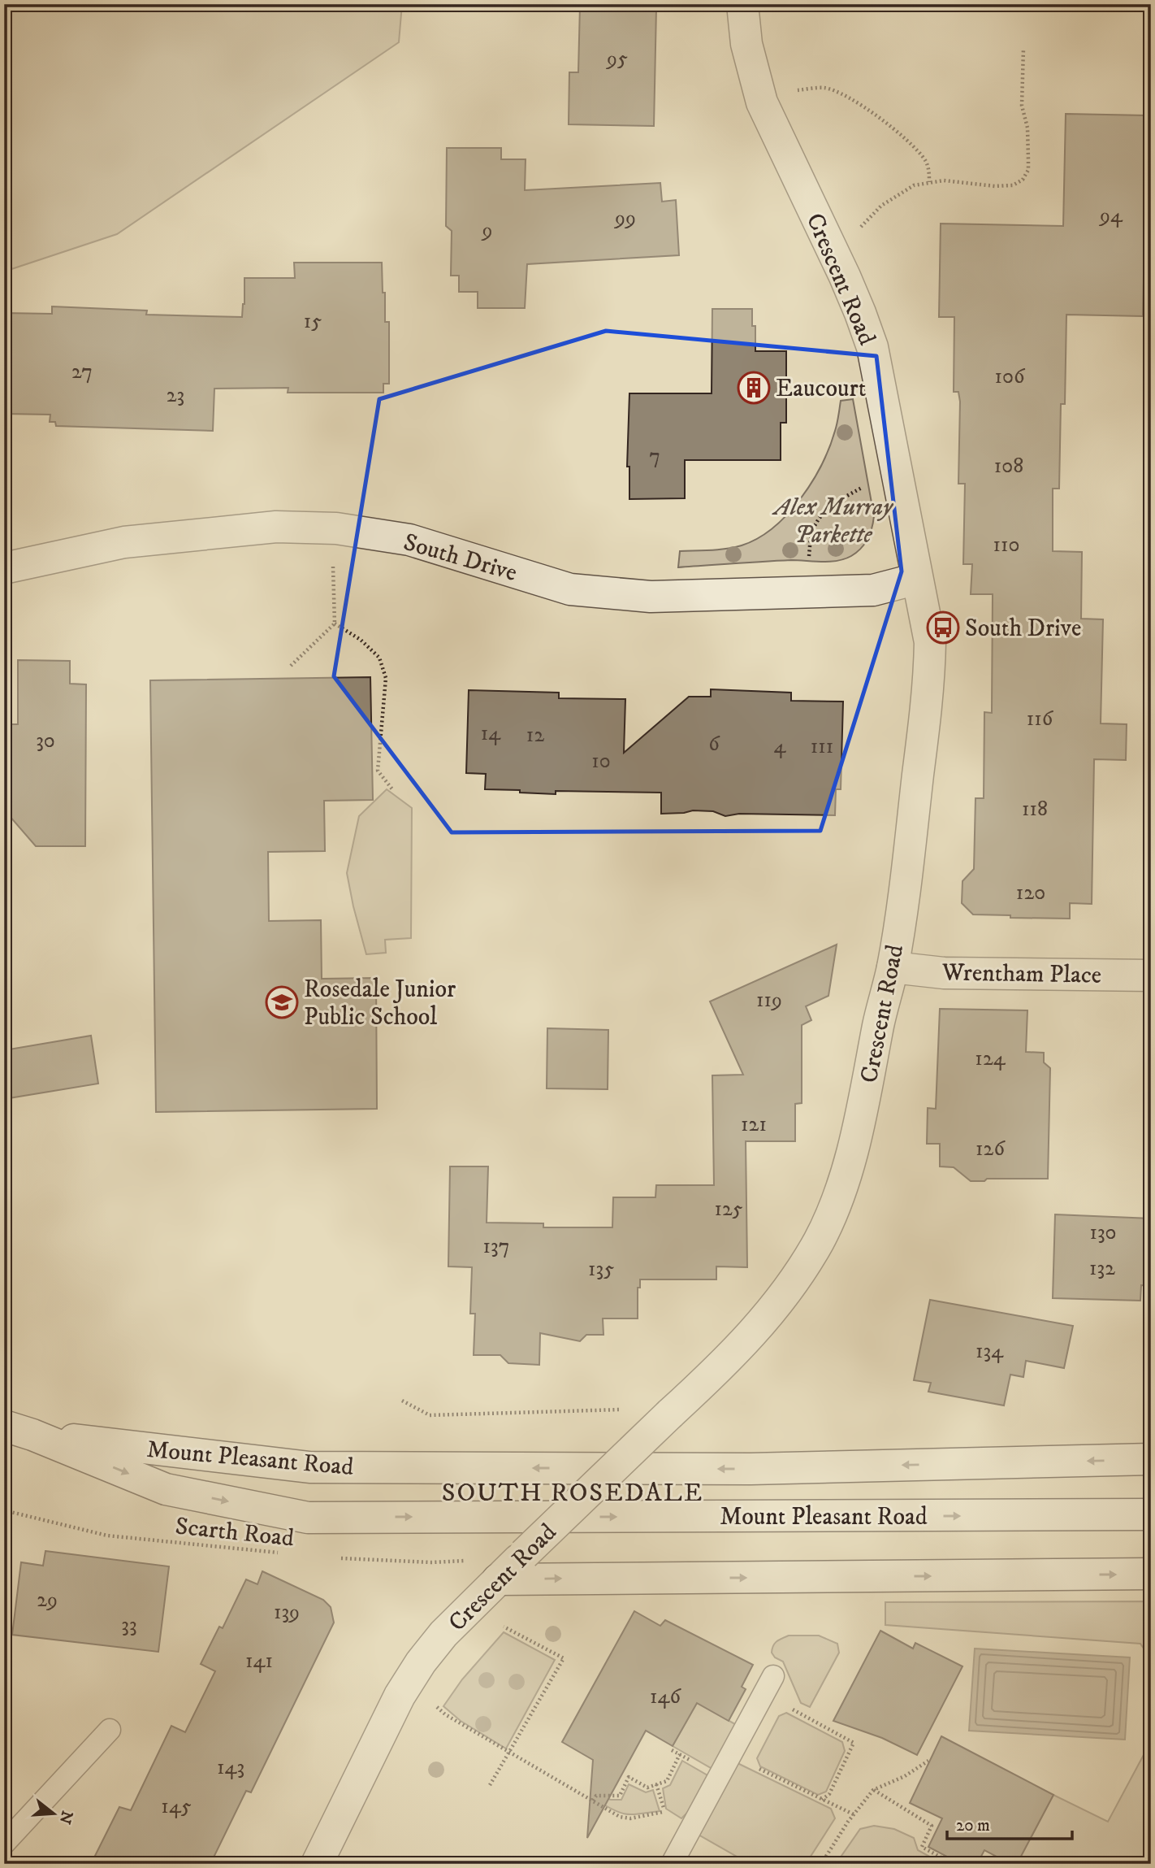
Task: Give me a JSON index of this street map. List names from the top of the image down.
{
  "streets": {
    "street": [
      "Crescent Road",
      "South Drive",
      "Wrentham Place",
      "Mount Pleasant Road"
    ],
    "path": ["Scarth Road"]
  },
  "crossings": [
    ["Crescent Road", "South Drive"],
    ["Crescent Road", "Wrentham Place"]
  ],
  "districts": ["SOUTH ROSEDALE"],
  "parks": ["Alex Murray Parkette"],
  "places": {
    "building": ["Eaucourt"],
    "bus stop": ["South Drive"],
    "school or university": ["Rosedale Junior Public School"]
  },
  "house_numbers": [
    "95",
    "94",
    "99",
    "9",
    "15",
    "27",
    "106",
    "23",
    "7",
    "108",
    "110",
    "116",
    "14",
    "12",
    "30",
    "6",
    "4",
    "111",
    "10",
    "118",
    "120",
    "119",
    "124",
    "121",
    "126",
    "125",
    "130",
    "137",
    "132",
    "135",
    "134",
    "29",
    "139",
    "33",
    "141",
    "146",
    "143",
    "145"
  ],
  "scale_bar": "20 m",
  "north": "right"
}
